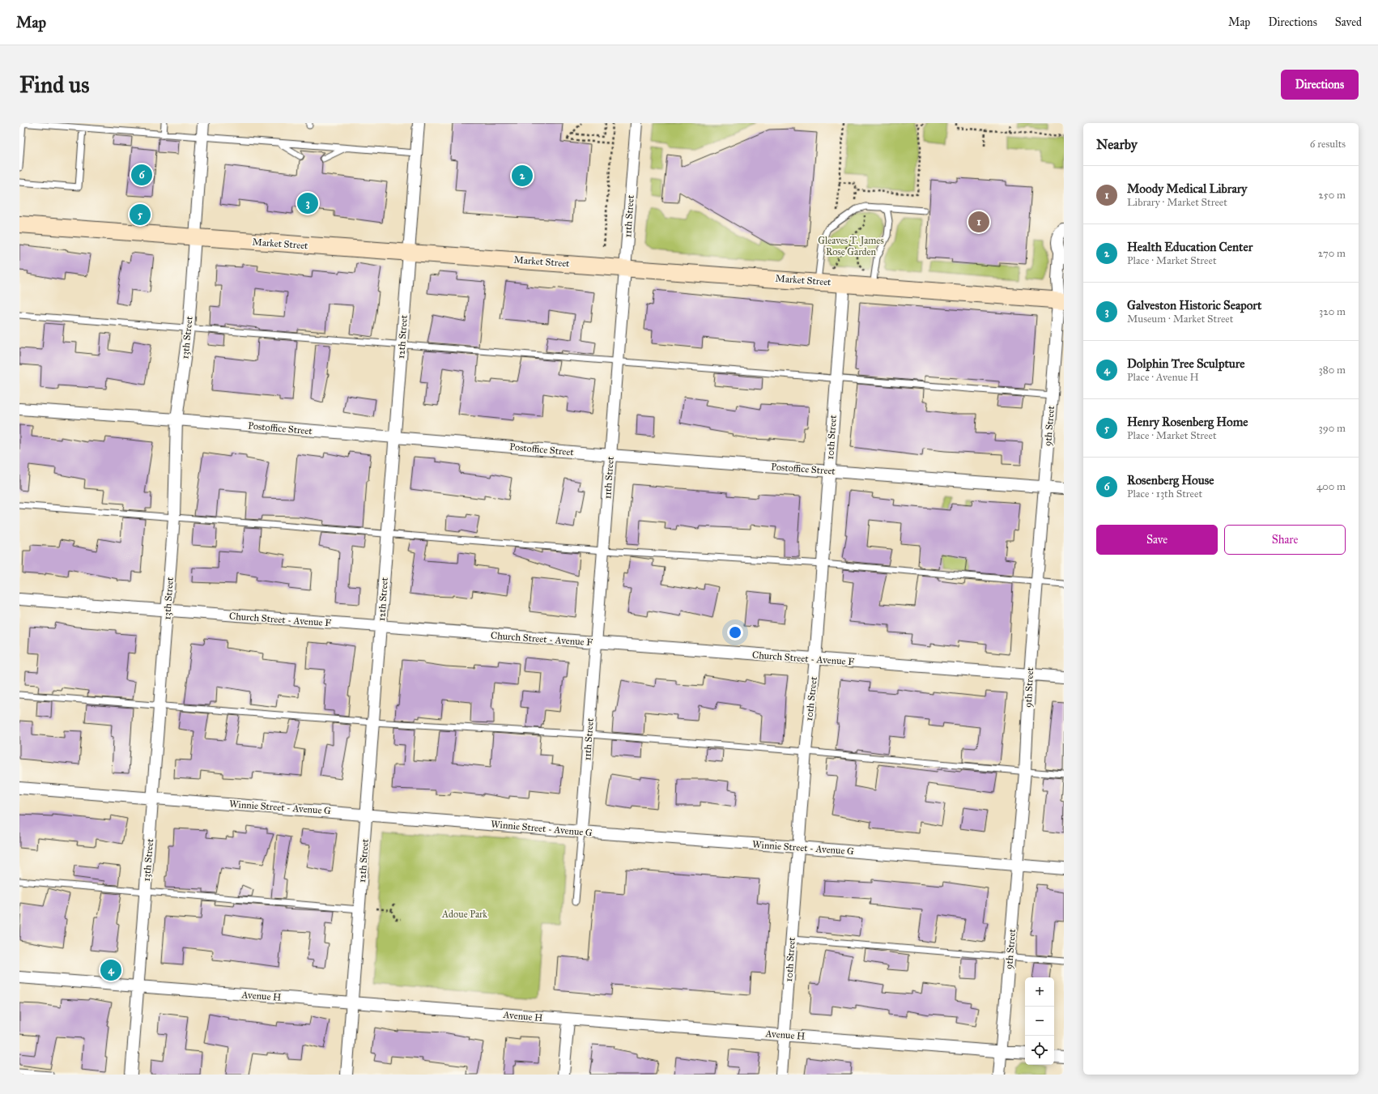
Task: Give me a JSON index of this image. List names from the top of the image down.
{
  "streets": {
    "main road": ["Market Street"],
    "street": [
      "11th Street",
      "12th Street",
      "13th Street",
      "9th Street",
      "Postoffice Street",
      "10th Street",
      "Church Street - Avenue F",
      "Winnie Street - Avenue G",
      "Avenue H"
    ]
  },
  "crossings": [
    ["11th Street", "Market Street"],
    ["11th Street", "Postoffice Street"],
    ["11th Street", "Church Street - Avenue F"],
    ["11th Street", "Winnie Street - Avenue G"],
    ["Market Street", "12th Street"],
    ["Market Street", "13th Street"],
    ["Market Street", "9th Street"],
    ["Market Street", "10th Street"],
    ["12th Street", "Postoffice Street"],
    ["12th Street", "Church Street - Avenue F"],
    ["12th Street", "Winnie Street - Avenue G"],
    ["12th Street", "Avenue H"],
    ["13th Street", "Postoffice Street"],
    ["13th Street", "Church Street - Avenue F"],
    ["13th Street", "Winnie Street - Avenue G"],
    ["13th Street", "Avenue H"],
    ["9th Street", "Postoffice Street"],
    ["9th Street", "Church Street - Avenue F"],
    ["9th Street", "Winnie Street - Avenue G"],
    ["9th Street", "Avenue H"],
    ["Postoffice Street", "10th Street"],
    ["10th Street", "Church Street - Avenue F"],
    ["10th Street", "Winnie Street - Avenue G"],
    ["10th Street", "Avenue H"]
  ],
  "parks": ["Gleaves T. James Rose Garden", "Adoue Park"],
  "page": {
    "header": "Map",
    "nav": ["Map", "Directions", "Saved"],
    "buttons": [
      "Directions",
      ["Save", "Share"]
    ],
    "title": "Find us",
    "heading": ["Nearby", "6 results"],
    "pins": [
      "6",
      "2",
      "3",
      "5",
      "1",
      "4"
    ],
    "list": [
      {
        "mark": "1",
        "name": "Moody Medical Library",
        "note": "Library · Market Street",
        "value": "250 m"
      },
      {
        "mark": "2",
        "name": "Health Education Center",
        "note": "Place · Market Street",
        "value": "270 m"
      },
      {
        "mark": "3",
        "name": "Galveston Historic Seaport",
        "note": "Museum · Market Street",
        "value": "320 m"
      },
      {
        "mark": "4",
        "name": "Dolphin Tree Sculpture",
        "note": "Place · Avenue H",
        "value": "380 m"
      },
      {
        "mark": "5",
        "name": "Henry Rosenberg Home",
        "note": "Place · Market Street",
        "value": "390 m"
      },
      {
        "mark": "6",
        "name": "Rosenberg House",
        "note": "Place · 13th Street",
        "value": "400 m"
      }
    ],
    "map_buttons": ["+", "−"]
  }
}
